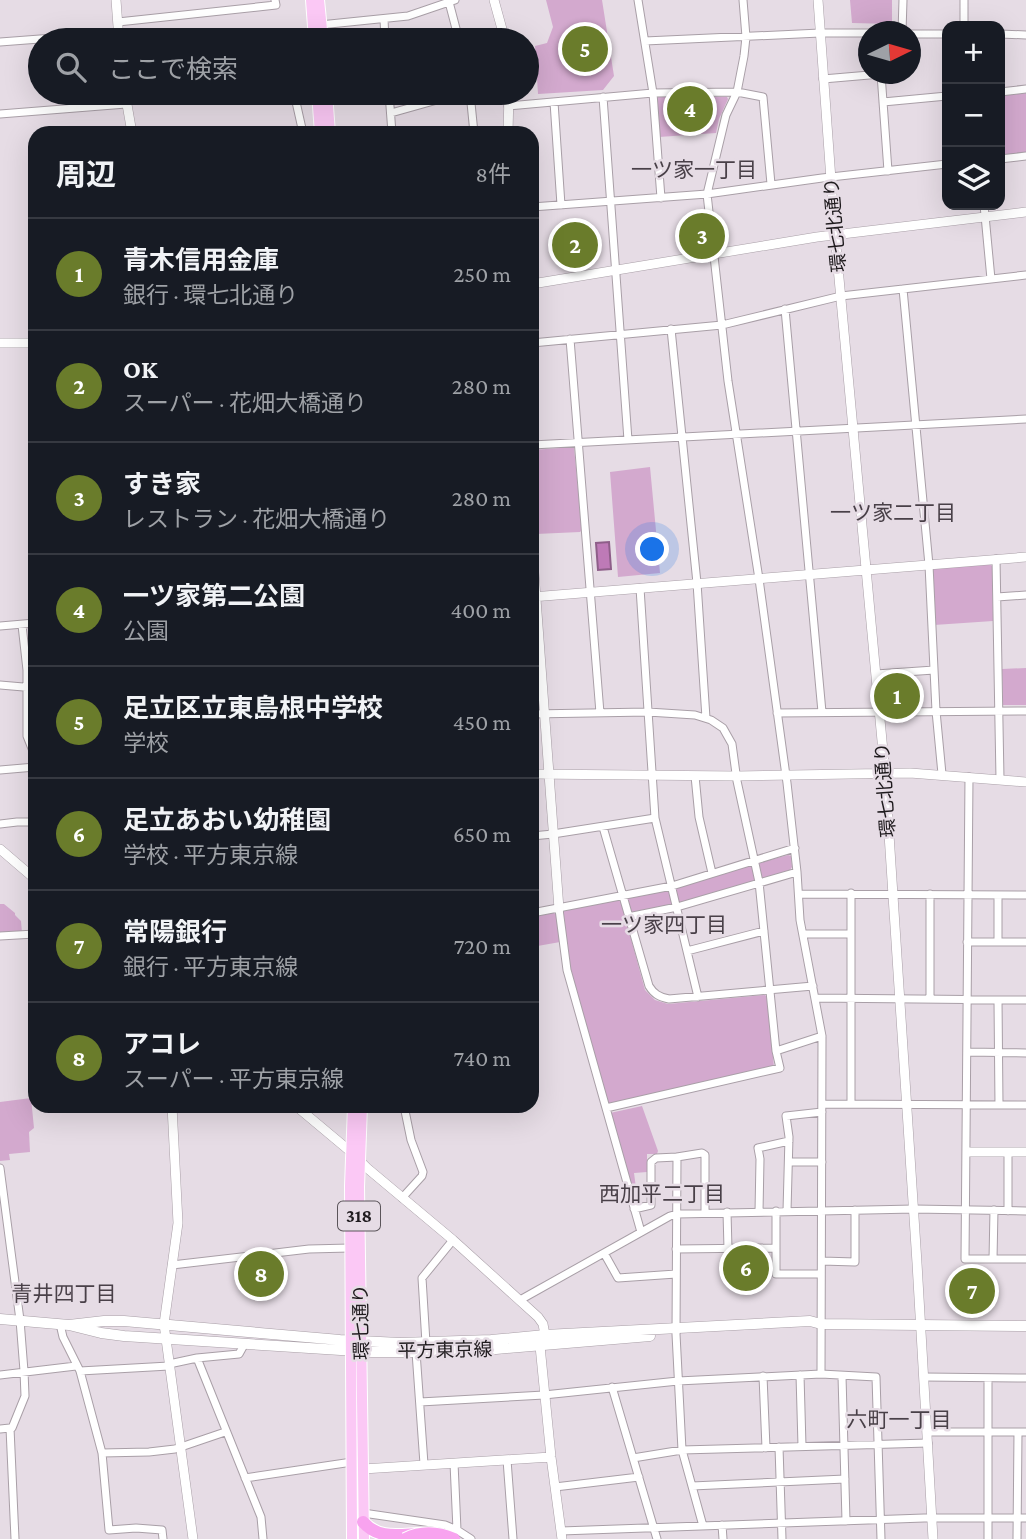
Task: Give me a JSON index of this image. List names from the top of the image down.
{
  "streets": {
    "main road": ["318", "環七通り", "平方東京線"],
    "street": ["環七北通り"]
  },
  "crossings": [
    ["環七北通り", "平方東京線"],
    ["環七通り", "平方東京線"]
  ],
  "districts": [
    "一ツ家一丁目",
    "一ツ家二丁目",
    "一ツ家四丁目",
    "西加平二丁目",
    "青井四丁目",
    "六町一丁目"
  ],
  "north": "right",
  "page": {
    "map_buttons": ["+", "−"],
    "pins": [
      "5",
      "4",
      "3",
      "2",
      "1",
      "6",
      "8",
      "7"
    ],
    "search": "ここで検索",
    "heading": ["周辺", "8件"],
    "list": [
      {
        "mark": "1",
        "name": "青木信用金庫",
        "note": "銀行 · 環七北通り",
        "value": "250 m"
      },
      {
        "mark": "2",
        "name": "OK",
        "note": "スーパー · 花畑大橋通り",
        "value": "280 m"
      },
      {
        "mark": "3",
        "name": "すき家",
        "note": "レストラン · 花畑大橋通り",
        "value": "280 m"
      },
      {
        "mark": "4",
        "name": "一ツ家第二公園",
        "note": "公園",
        "value": "400 m"
      },
      {
        "mark": "5",
        "name": "足立区立東島根中学校",
        "note": "学校",
        "value": "450 m"
      },
      {
        "mark": "6",
        "name": "足立あおい幼稚園",
        "note": "学校 · 平方東京線",
        "value": "650 m"
      },
      {
        "mark": "7",
        "name": "常陽銀行",
        "note": "銀行 · 平方東京線",
        "value": "720 m"
      },
      {
        "mark": "8",
        "name": "アコレ",
        "note": "スーパー · 平方東京線",
        "value": "740 m"
      }
    ]
  }
}
